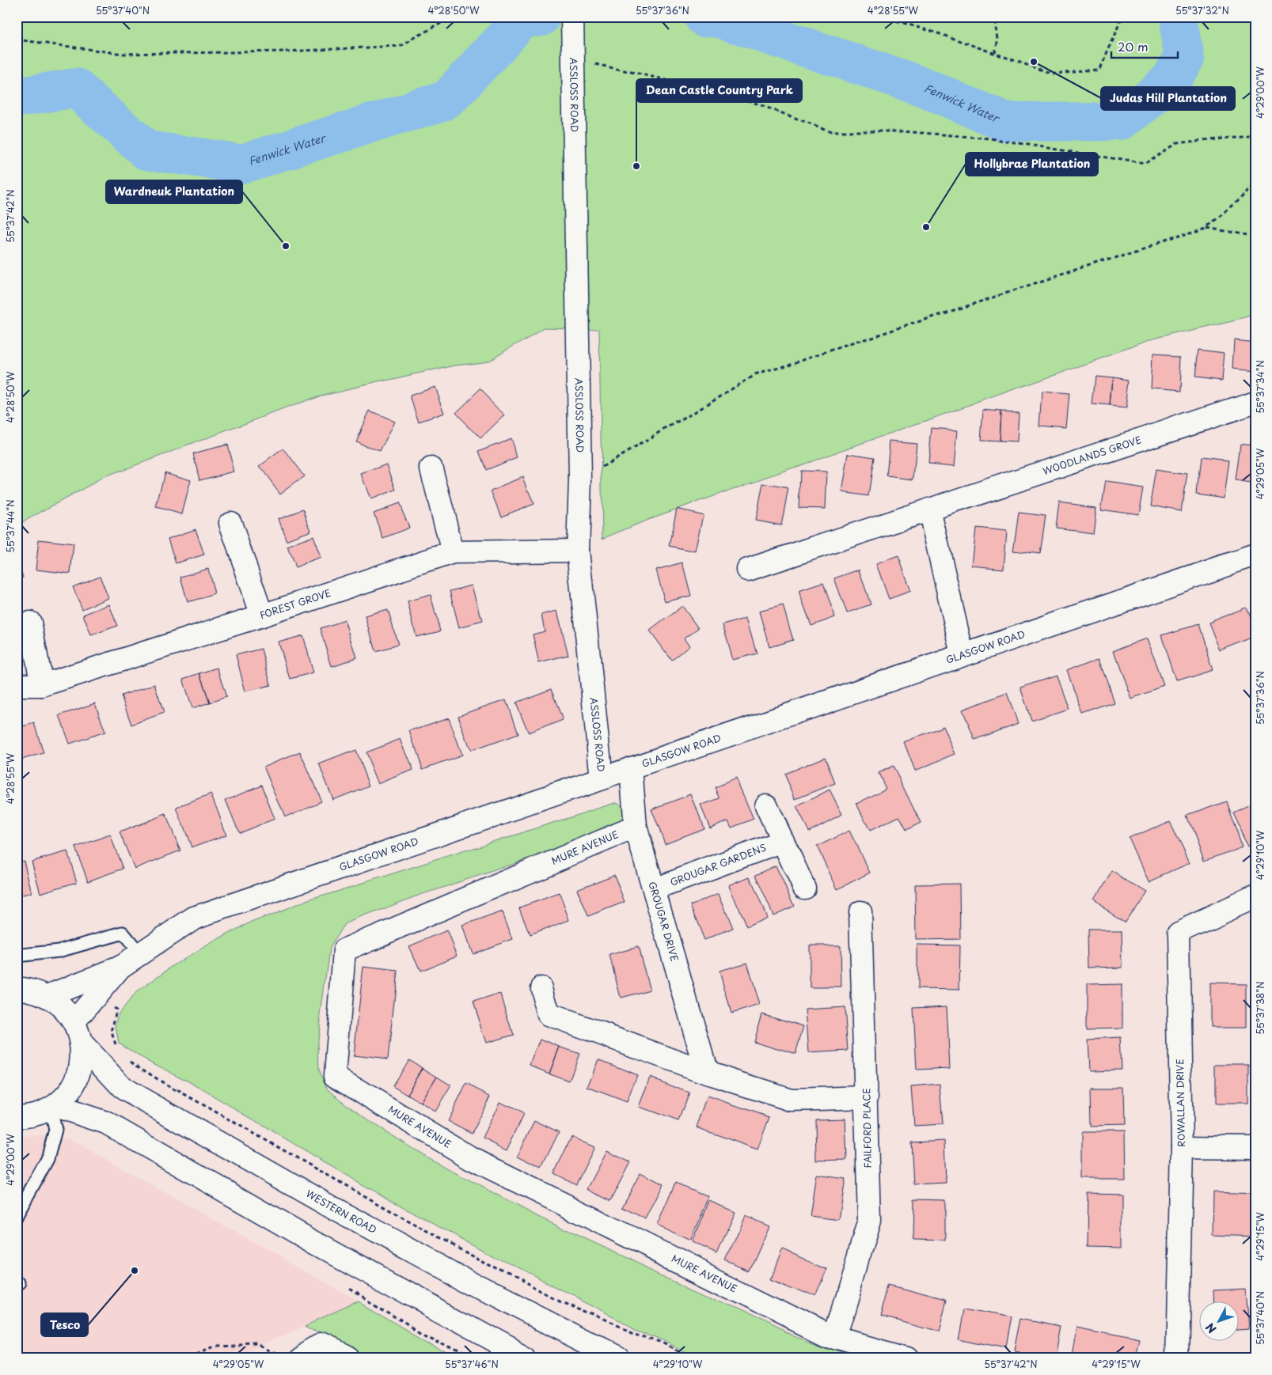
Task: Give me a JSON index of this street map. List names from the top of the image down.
{
  "streets": {
    "street": [
      "ASSLOSS ROAD",
      "WOODLANDS GROVE",
      "FOREST GROVE",
      "GLASGOW ROAD",
      "MURE AVENUE",
      "GROUGAR GARDENS",
      "GROUGAR DRIVE",
      "ROWALLAN DRIVE",
      "FAILFORD PLACE",
      "WESTERN ROAD"
    ]
  },
  "crossings": [
    ["ASSLOSS ROAD", "FOREST GROVE"],
    ["ASSLOSS ROAD", "GLASGOW ROAD"],
    ["GLASGOW ROAD", "GROUGAR DRIVE"],
    ["MURE AVENUE", "GROUGAR DRIVE"],
    ["MURE AVENUE", "FAILFORD PLACE"],
    ["GROUGAR GARDENS", "GROUGAR DRIVE"]
  ],
  "water": ["Fenwick Water"],
  "places": [
    "Judas Hill Plantation",
    "Dean Castle Country Park",
    "Hollybrae Plantation",
    "Wardneuk Plantation",
    "Tesco"
  ],
  "scale_bar": "20 m",
  "north": "bottom left",
  "coordinates": [
    "55°37'40\"N",
    "4°28'50\"W",
    "55°37'36\"N",
    "4°28'55\"W",
    "55°37'32\"N",
    "4°29'00\"W",
    "55°37'42\"N",
    "55°37'34\"N",
    "4°29'05\"W",
    "55°37'44\"N",
    "4°29'10\"W",
    "55°37'38\"N",
    "4°29'15\"W",
    "55°37'46\"N"
  ]
}
